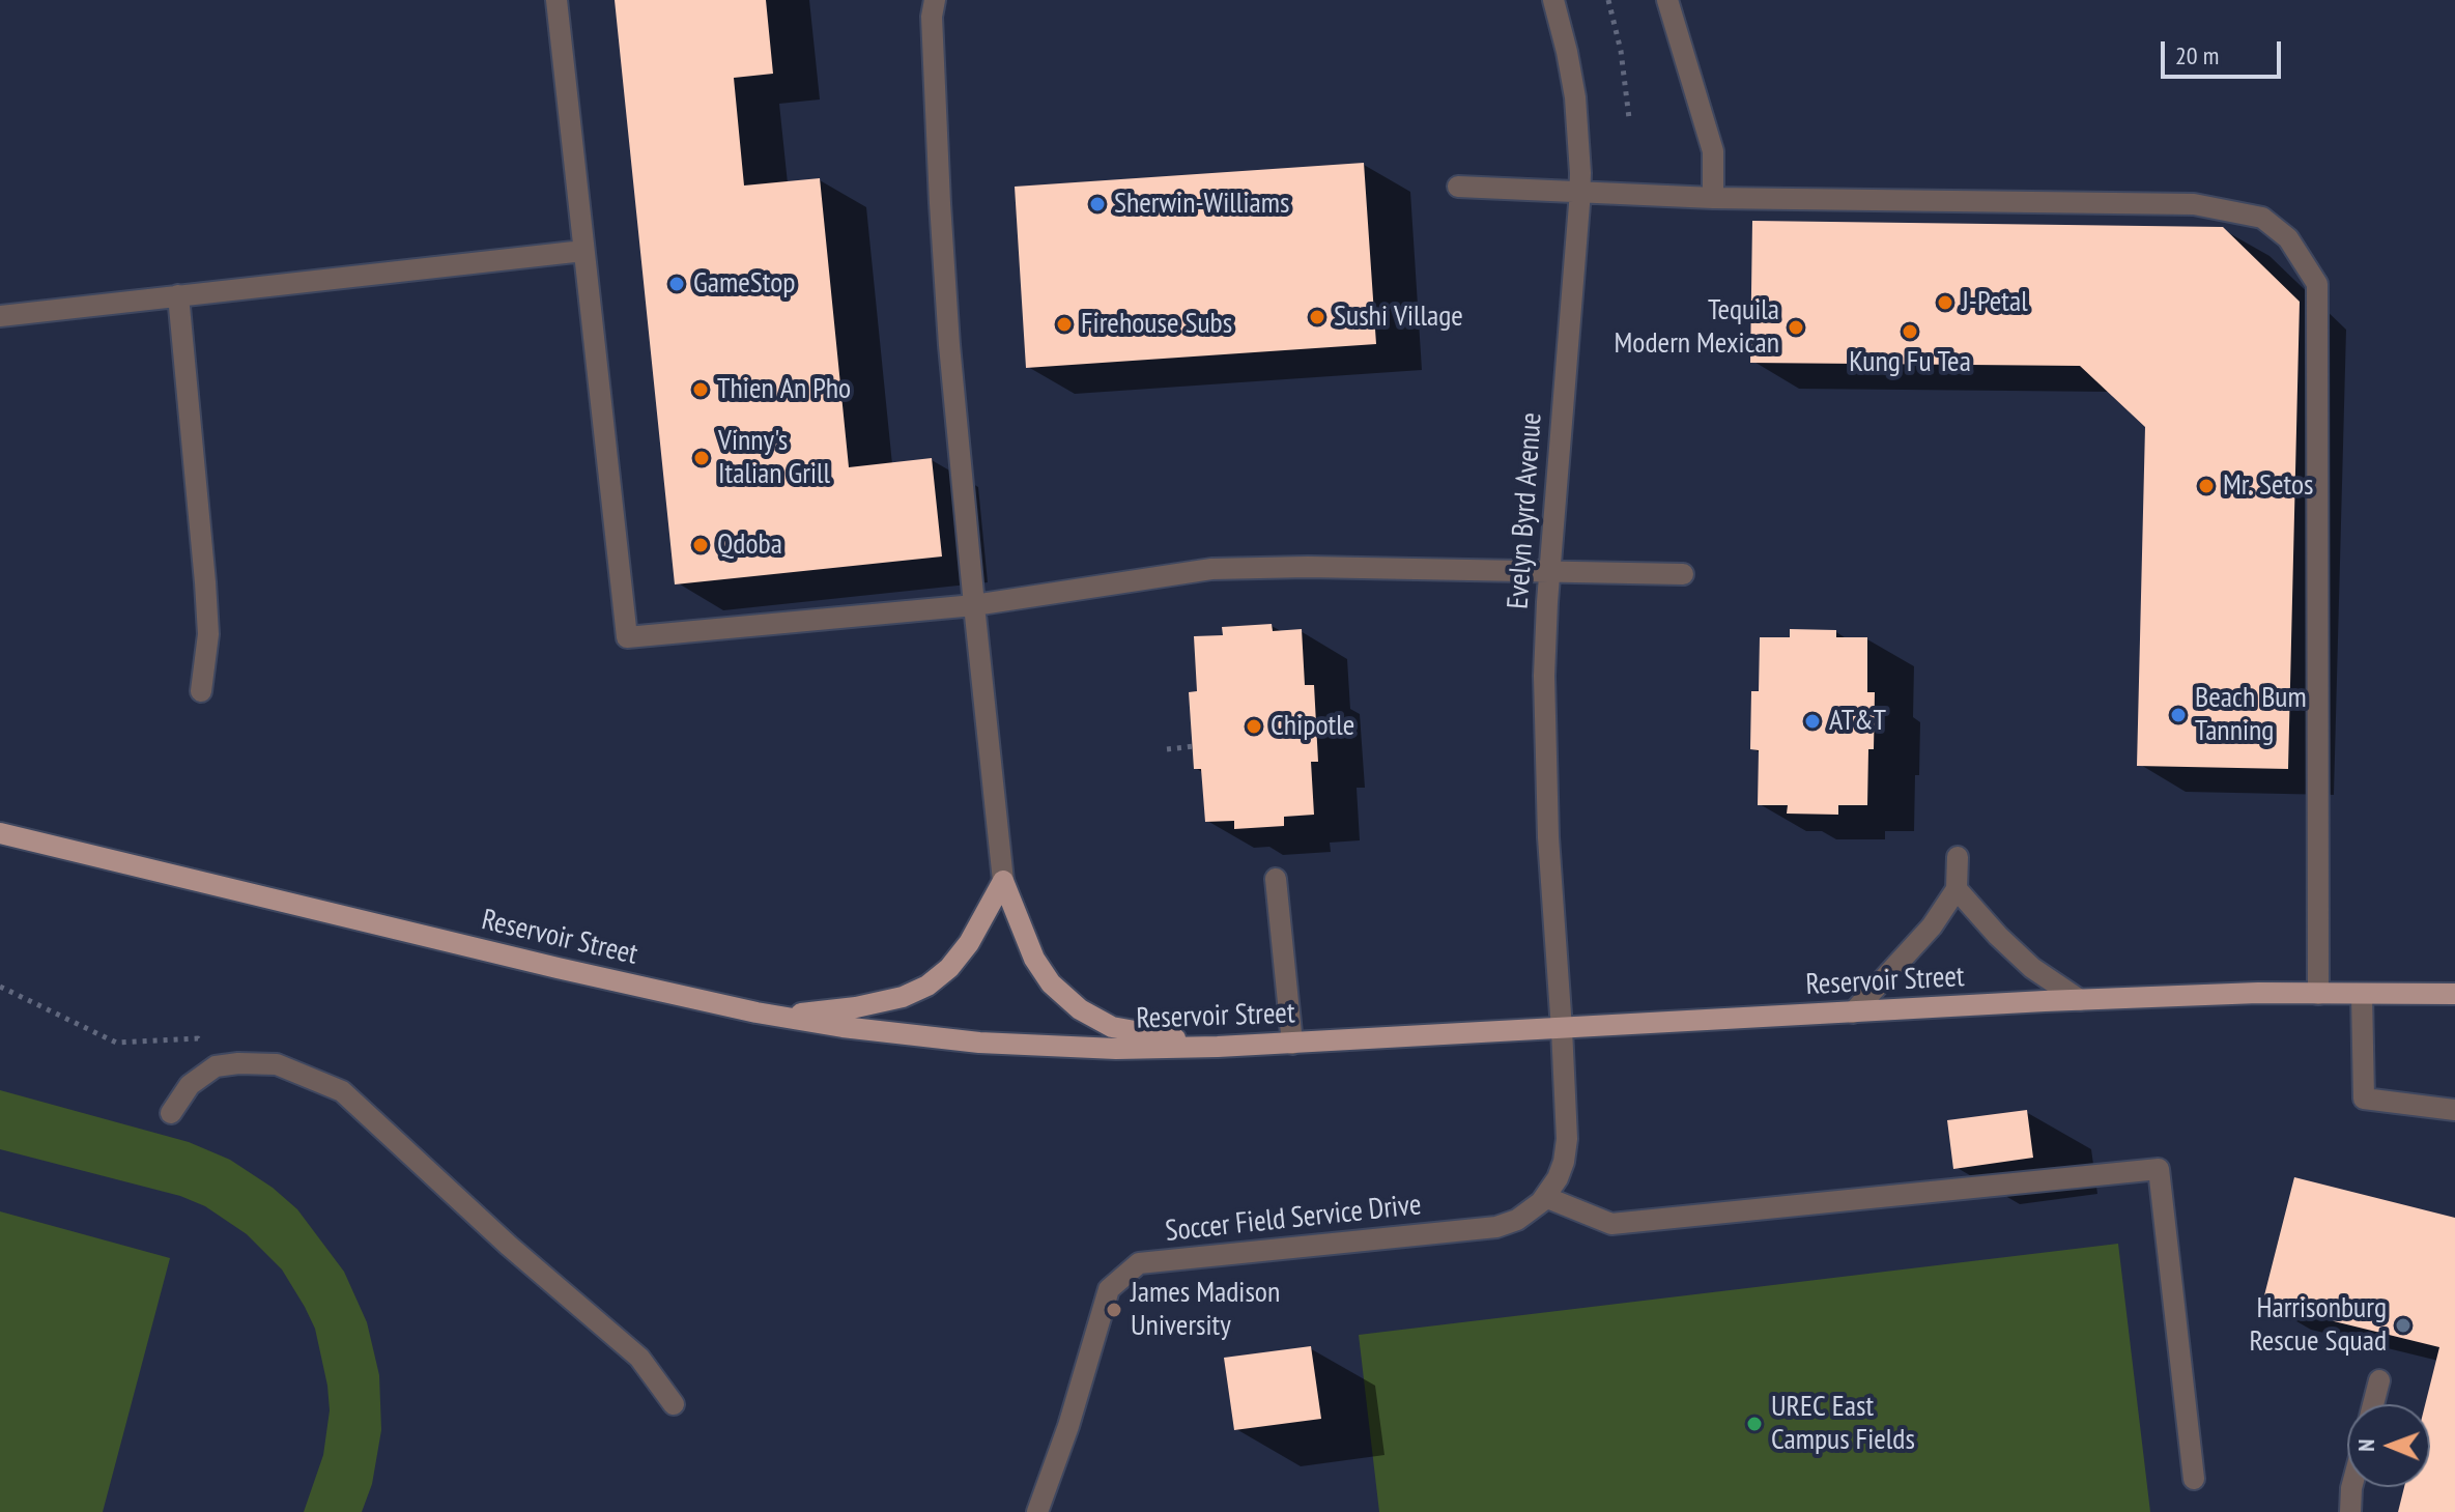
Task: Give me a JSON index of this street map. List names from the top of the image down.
{
  "streets": {
    "main road": ["Reservoir Street"],
    "street": ["Evelyn Byrd Avenue", "Soccer Field Service Drive"]
  },
  "crossings": [
    ["Evelyn Byrd Avenue", "Reservoir Street"],
    ["Evelyn Byrd Avenue", "Soccer Field Service Drive"],
    ["Reservoir Street", "Soccer Field Service Drive"]
  ],
  "places": [
    "Sherwin-Williams",
    "GameStop",
    "J-Petal",
    "Sushi Village",
    "Firehouse Subs",
    "Tequila Modern Mexican",
    "Kung Fu Tea",
    "Thien An Pho",
    "Vinny's Italian Grill",
    "Mr. Setos",
    "Qdoba",
    "Beach Bum Tanning",
    "AT&T",
    "Chipotle",
    "James Madison University",
    "Harrisonburg Rescue Squad",
    "UREC East Campus Fields"
  ],
  "scale_bar": "20 m",
  "north": "left"
}
